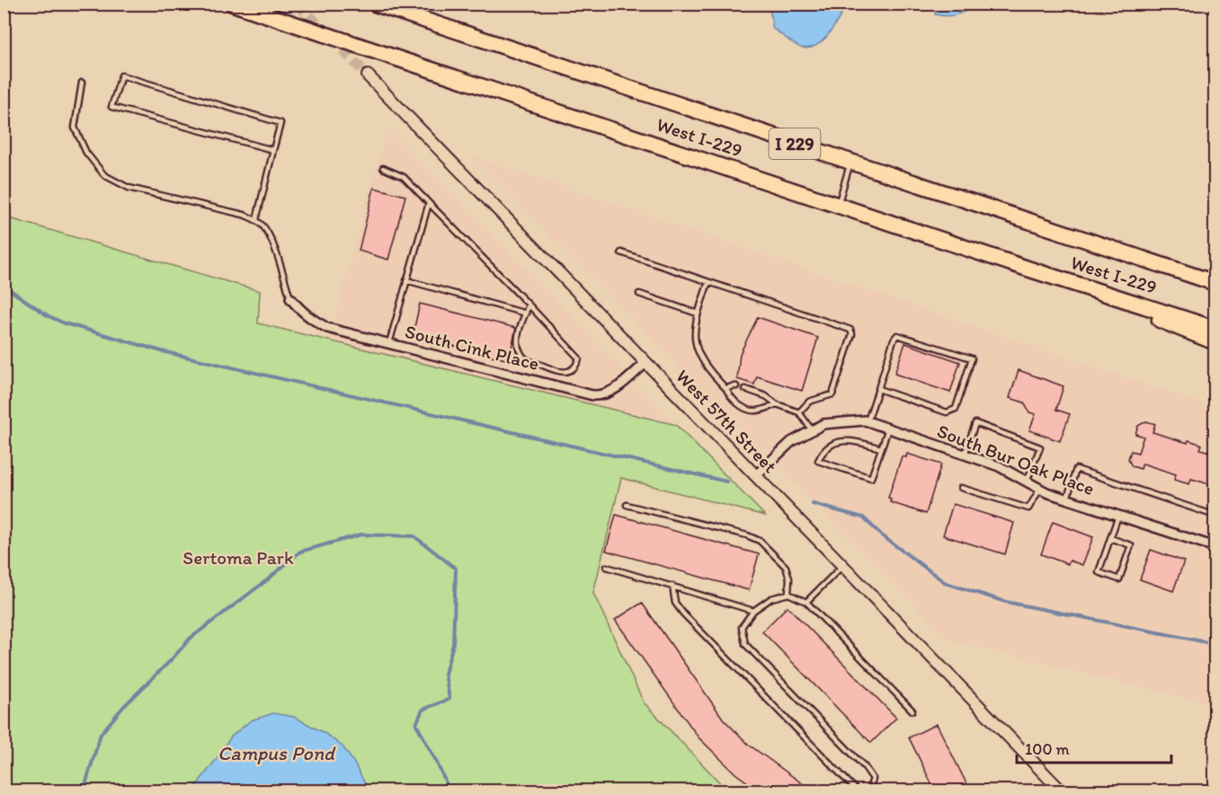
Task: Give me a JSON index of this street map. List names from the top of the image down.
{
  "streets": {
    "highway": ["West I-229", "I 229"],
    "main road": ["West 57th Street"],
    "street": ["South Cink Place", "South Bur Oak Place"]
  },
  "crossings": [
    ["South Cink Place", "West 57th Street"],
    ["West 57th Street", "South Bur Oak Place"]
  ],
  "water": ["Campus Pond"],
  "parks": ["Sertoma Park"],
  "scale_bar": "100 m"
}
